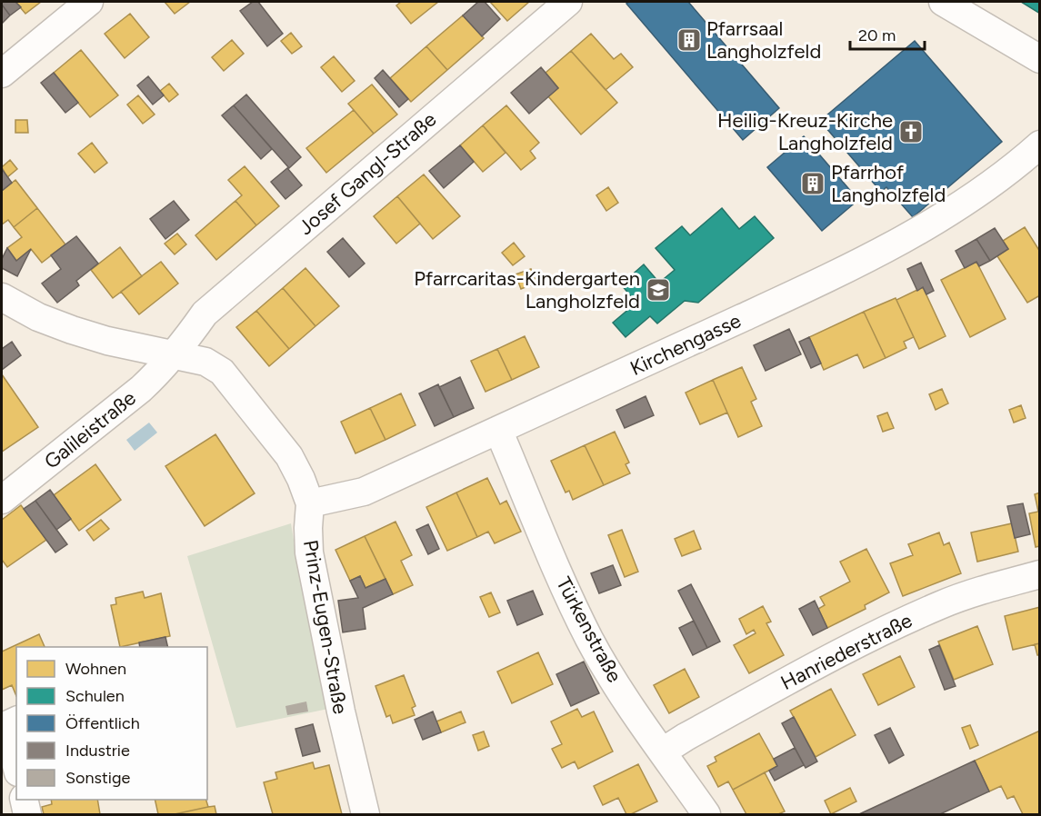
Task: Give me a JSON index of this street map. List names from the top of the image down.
{
  "streets": {
    "street": [
      "Josef Gangl-Straße",
      "Kirchengasse",
      "Galileistraße",
      "Prinz-Eugen-Straße",
      "Türkenstraße",
      "Hanriederstraße"
    ]
  },
  "crossings": [
    ["Josef Gangl-Straße", "Galileistraße"],
    ["Josef Gangl-Straße", "Prinz-Eugen-Straße"],
    ["Kirchengasse", "Prinz-Eugen-Straße"],
    ["Kirchengasse", "Türkenstraße"],
    ["Galileistraße", "Prinz-Eugen-Straße"],
    ["Türkenstraße", "Hanriederstraße"]
  ],
  "places": {
    "building": ["Pfarrsaal Langholzfeld", "Pfarrhof Langholzfeld"],
    "church": ["Heilig-Kreuz-Kirche Langholzfeld"],
    "school or university": ["Pfarrcaritas-Kindergarten Langholzfeld"]
  },
  "legend": [
    "Wohnen",
    "Schulen",
    "Öffentlich",
    "Industrie",
    "Sonstige"
  ],
  "scale_bar": "20 m"
}
